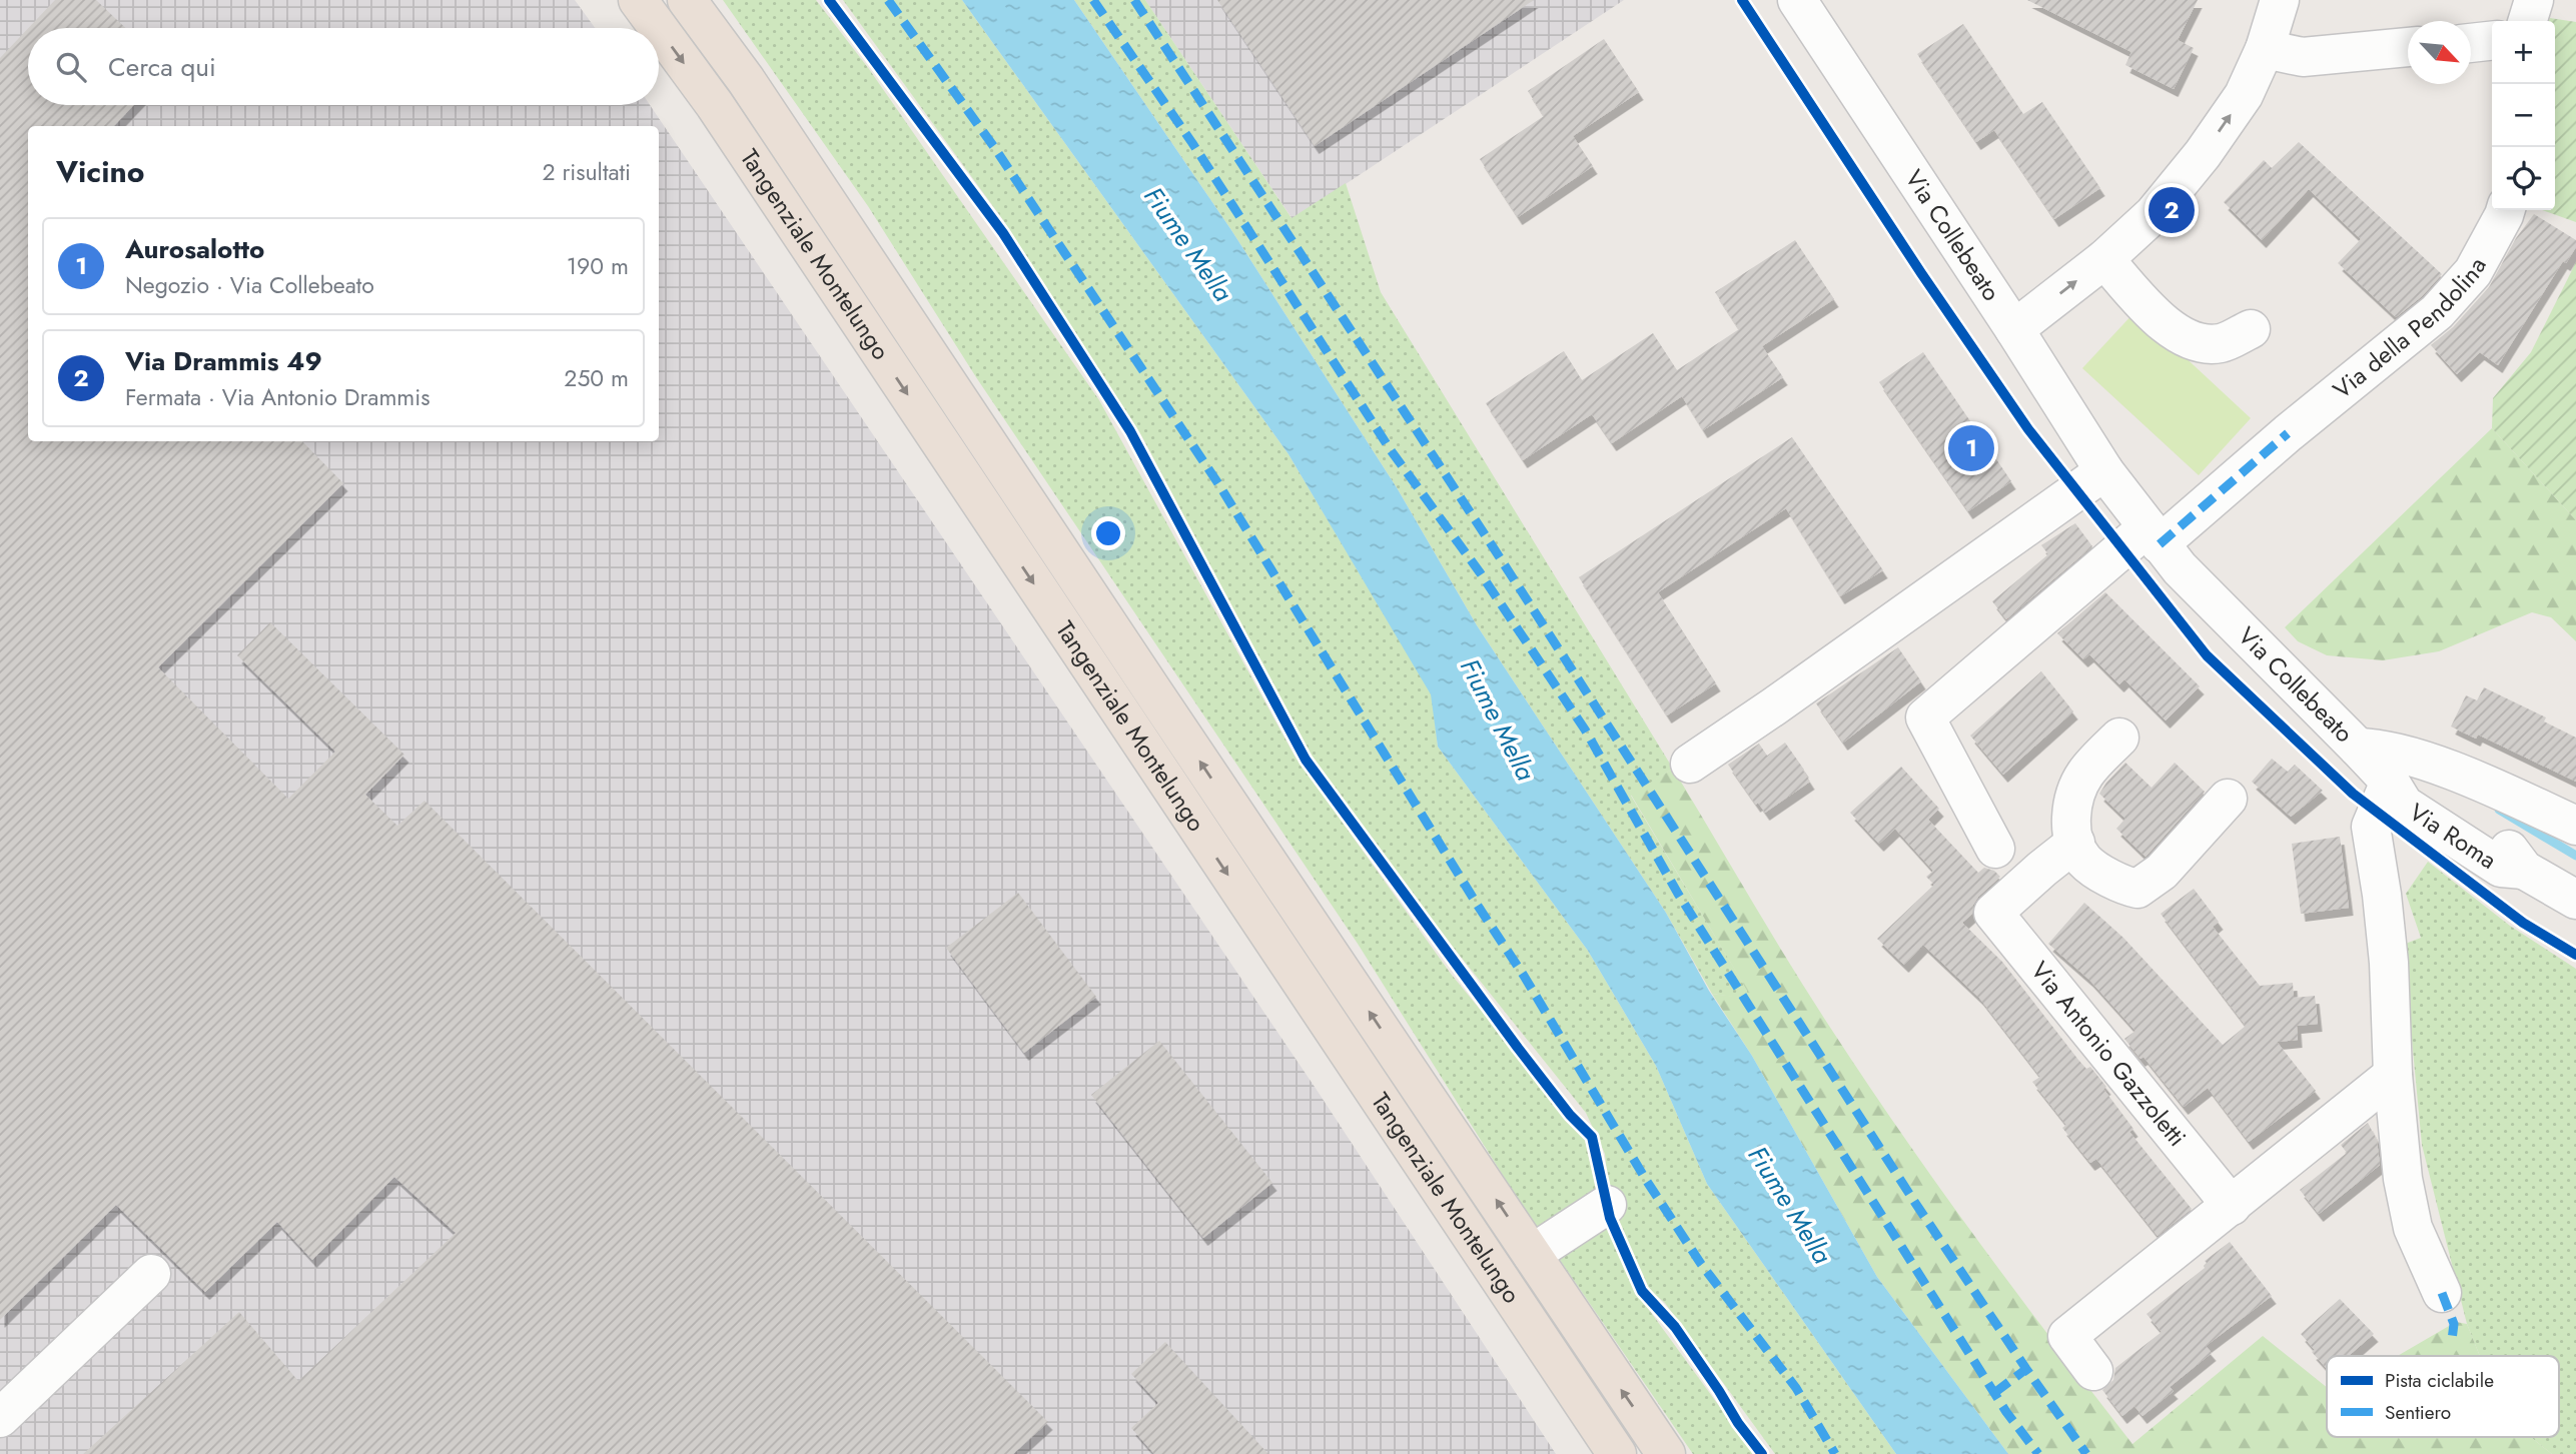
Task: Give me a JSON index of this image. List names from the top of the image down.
{
  "streets": {
    "highway": ["Tangenziale Montelungo"],
    "street": [
      "Via Collebeato",
      "Via della Pendolina",
      "Via Roma",
      "Via Antonio Gazzoletti"
    ]
  },
  "crossings": [
    ["Via Collebeato", "Via della Pendolina"],
    ["Via Collebeato", "Via Roma"]
  ],
  "water": ["Fiume Mella"],
  "legend": ["Pista ciclabile", "Sentiero"],
  "north": "bottom right",
  "page": {
    "map_buttons": ["+", "−"],
    "search": "Cerca qui",
    "heading": ["Vicino", "2 risultati"],
    "pins": ["2", "1"],
    "list": [
      {
        "mark": "1",
        "name": "Aurosalotto",
        "note": "Negozio · Via Collebeato",
        "value": "190 m"
      },
      {
        "mark": "2",
        "name": "Via Drammis 49",
        "note": "Fermata · Via Antonio Drammis",
        "value": "250 m"
      }
    ]
  }
}
